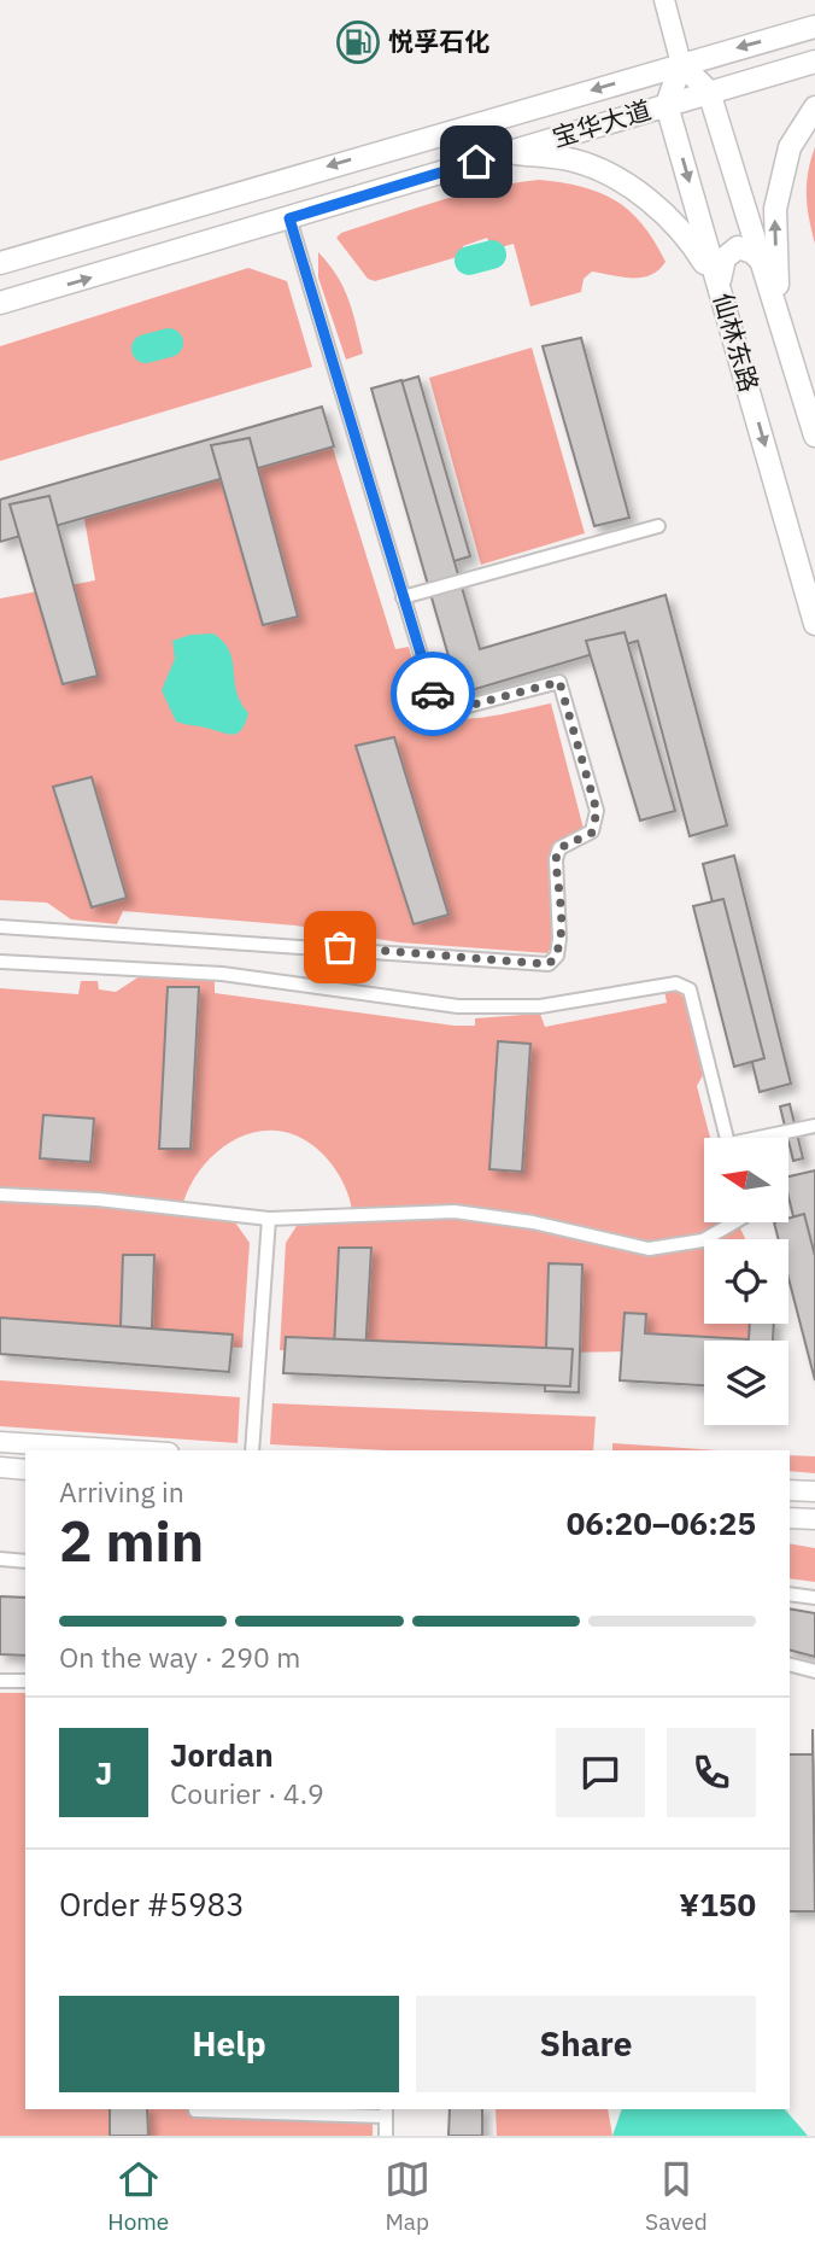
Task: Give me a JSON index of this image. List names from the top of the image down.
{
  "streets": {
    "main road": ["宝华大道", "仙林东路"]
  },
  "crossings": [
    ["宝华大道", "仙林东路"]
  ],
  "places": {
    "fuel station": ["悦孚石化"]
  },
  "north": "left",
  "page": {
    "heading": ["2 min", "Arriving in", "06:20–06:25"],
    "panel": [
      "Jordan",
      "Courier · 4.9",
      "Order #5983",
      "¥150"
    ],
    "bar": "On the way · 290 m",
    "round": "J",
    "buttons": ["Help", "Share"],
    "tabs": ["Home", "Map", "Saved"]
  }
}
